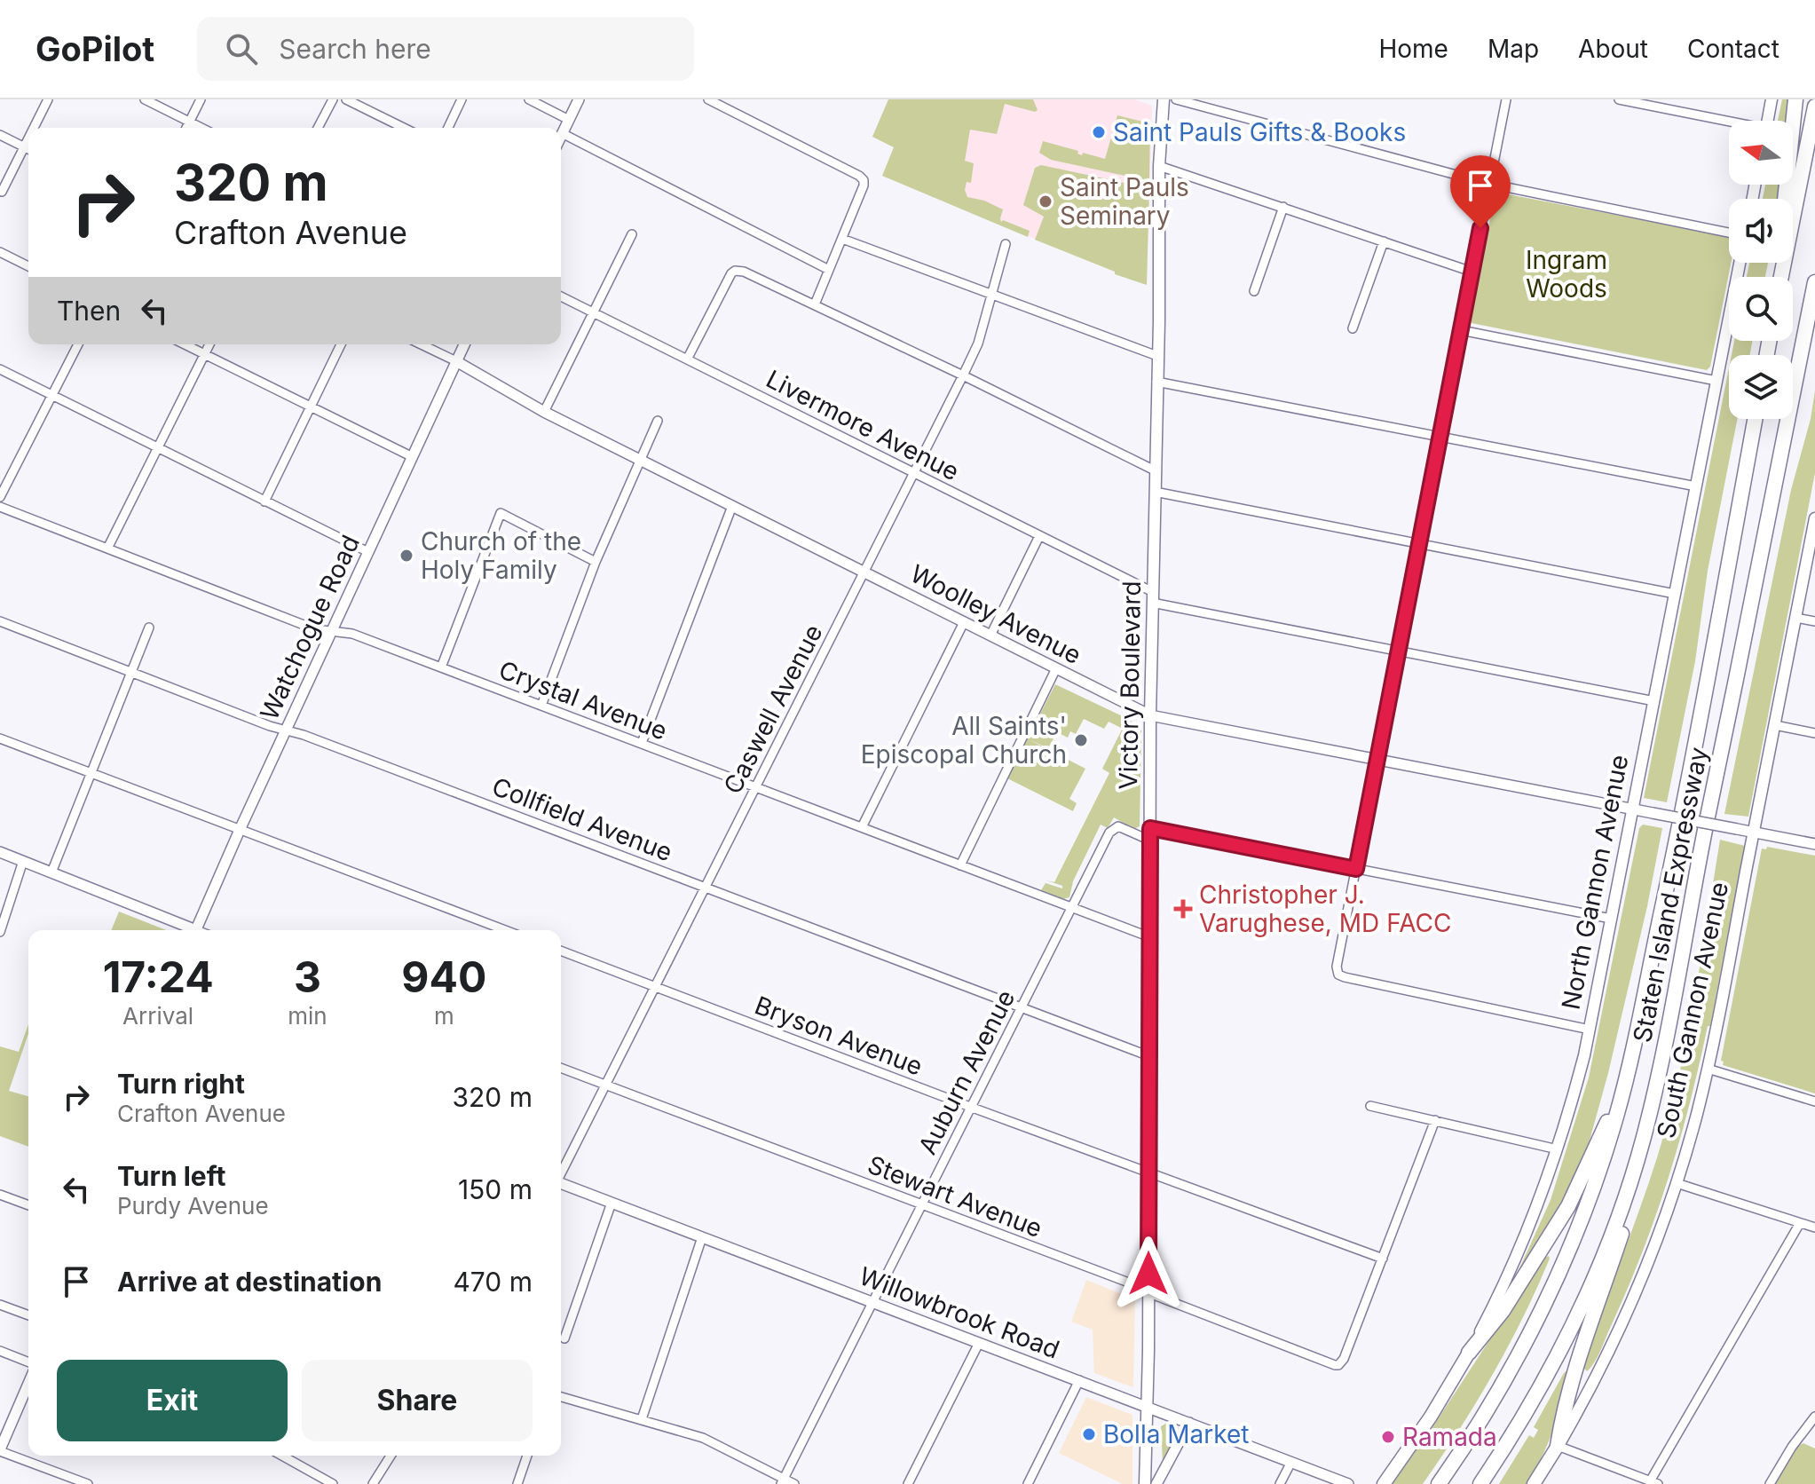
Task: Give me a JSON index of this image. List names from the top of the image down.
{
  "streets": {
    "highway": ["Staten Island Expressway"],
    "main road": ["Victory Boulevard", "North Gannon Avenue", "South Gannon Avenue"],
    "street": [
      "Livermore Avenue",
      "Woolley Avenue",
      "Watchogue Road",
      "Crystal Avenue",
      "Caswell Avenue",
      "Collfield Avenue",
      "Bryson Avenue",
      "Auburn Avenue",
      "Stewart Avenue",
      "Willowbrook Road"
    ]
  },
  "crossings": [
    ["Livermore Avenue", "Victory Boulevard"],
    ["Livermore Avenue", "Caswell Avenue"],
    ["Livermore Avenue", "North Gannon Avenue"],
    ["Woolley Avenue", "Watchogue Road"],
    ["Woolley Avenue", "Victory Boulevard"],
    ["Woolley Avenue", "Caswell Avenue"],
    ["Woolley Avenue", "North Gannon Avenue"],
    ["Woolley Avenue", "South Gannon Avenue"],
    ["Watchogue Road", "Crystal Avenue"],
    ["Watchogue Road", "Collfield Avenue"],
    ["Victory Boulevard", "Crystal Avenue"],
    ["Victory Boulevard", "Collfield Avenue"],
    ["Victory Boulevard", "Bryson Avenue"],
    ["Victory Boulevard", "Auburn Avenue"],
    ["Victory Boulevard", "Stewart Avenue"],
    ["Victory Boulevard", "Willowbrook Road"],
    ["Crystal Avenue", "Caswell Avenue"],
    ["Crystal Avenue", "Auburn Avenue"],
    ["Caswell Avenue", "Collfield Avenue"],
    ["Caswell Avenue", "Bryson Avenue"],
    ["Caswell Avenue", "Stewart Avenue"],
    ["Collfield Avenue", "Auburn Avenue"],
    ["Bryson Avenue", "Auburn Avenue"],
    ["Bryson Avenue", "Stewart Avenue"],
    ["Auburn Avenue", "Stewart Avenue"],
    ["Auburn Avenue", "Willowbrook Road"]
  ],
  "parks": ["Ingram Woods"],
  "places": {
    "other": [
      "Saint Pauls Gifts & Books",
      "Saint Pauls Seminary",
      "Church of the Holy Family",
      "All Saints' Episcopal Church",
      "Bolla Market",
      "Ramada"
    ],
    "health": ["Christopher J. Varughese, MD FACC"]
  },
  "north": "left",
  "page": {
    "header": "GoPilot",
    "search": "Search here",
    "nav": [
      "Home",
      "Map",
      "About",
      "Contact"
    ],
    "turn": ["320 m", "Crafton Avenue"],
    "then": "Then",
    "eta": [
      "17:24",
      "Arrival",
      "3",
      "min",
      "940",
      "m"
    ],
    "list": [
      {
        "name": "Turn right",
        "note": "Crafton Avenue",
        "value": "320 m"
      },
      {
        "name": "Turn left",
        "note": "Purdy Avenue",
        "value": "150 m"
      },
      {
        "name": "Arrive at destination",
        "value": "470 m"
      }
    ],
    "buttons": ["Exit", "Share"]
  }
}
